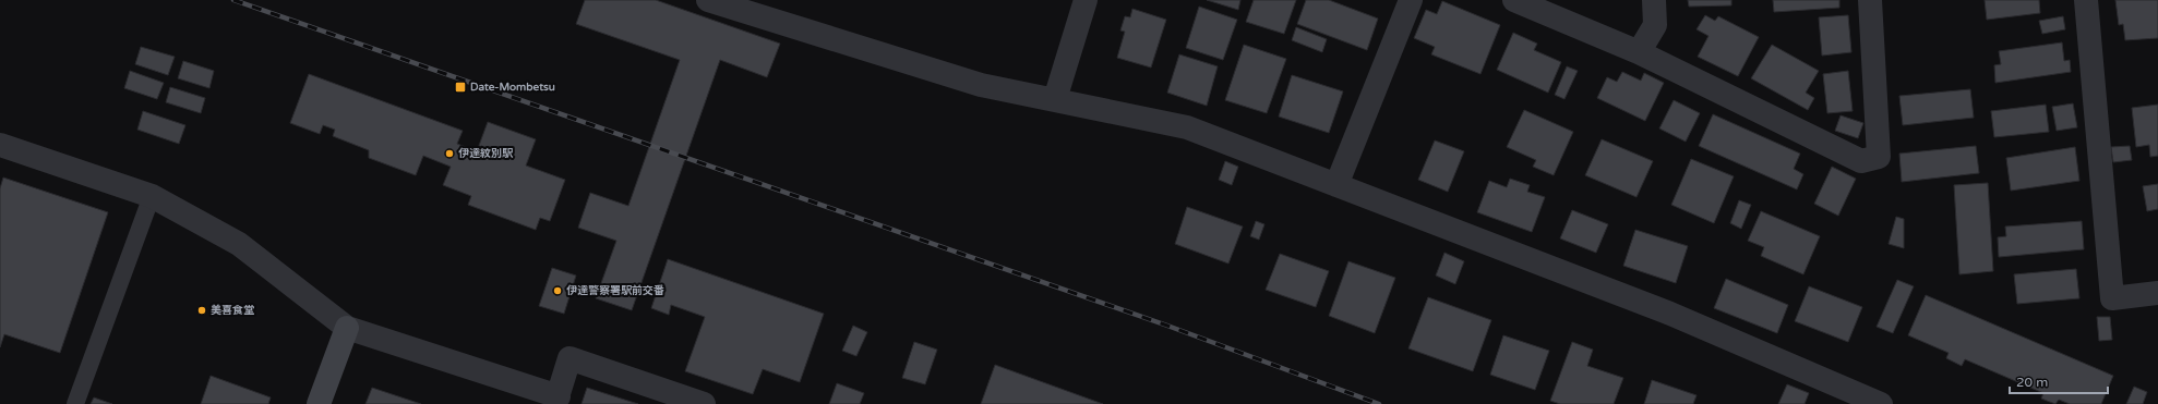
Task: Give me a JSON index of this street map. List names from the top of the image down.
{
  "places": {
    "transit": ["Date-Mombetsu"],
    "other": ["伊達紋別駅", "伊達警察署駅前交番", "美喜食堂"]
  },
  "scale_bar": "20 m"
}
